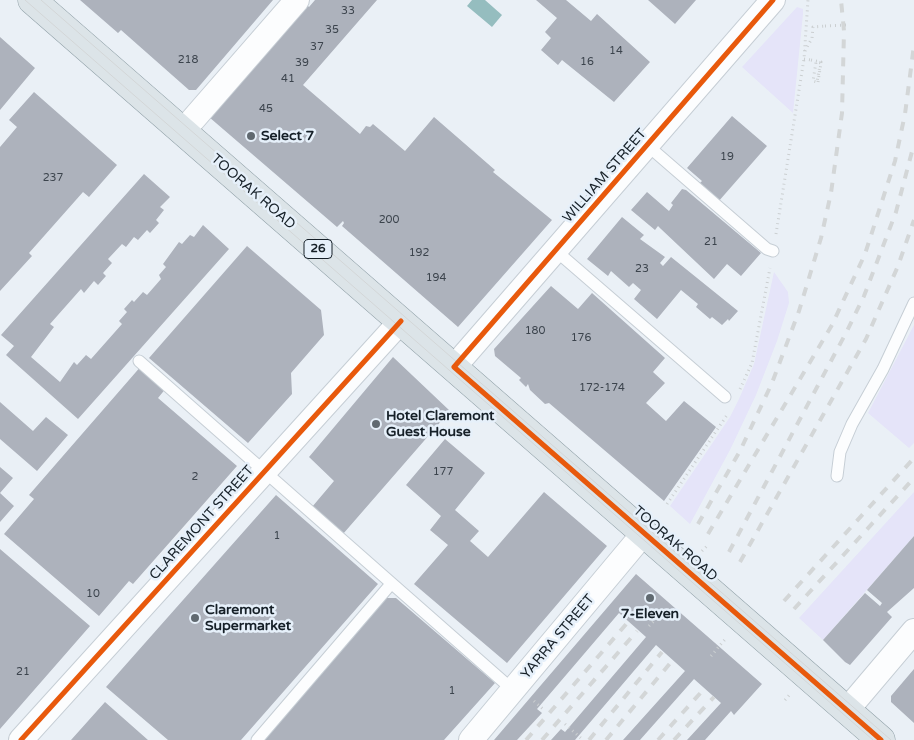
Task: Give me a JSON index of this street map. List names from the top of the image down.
{
  "streets": {
    "main road": ["TOORAK ROAD", "26"],
    "street": ["WILLIAM STREET", "CLAREMONT STREET", "YARRA STREET"]
  },
  "crossings": [
    ["WILLIAM STREET", "TOORAK ROAD"],
    ["TOORAK ROAD", "CLAREMONT STREET"],
    ["TOORAK ROAD", "YARRA STREET"]
  ],
  "places": [
    "Select 7",
    "Hotel Claremont Guest House",
    "7-Eleven",
    "Claremont Supermarket"
  ],
  "house_numbers": [
    "33",
    "35",
    "37",
    "14",
    "218",
    "16",
    "39",
    "41",
    "45",
    "19",
    "237",
    "200",
    "21",
    "192",
    "23",
    "194",
    "180",
    "176",
    "172-174",
    "177",
    "2",
    "1",
    "10",
    "21",
    "1"
  ]
}
